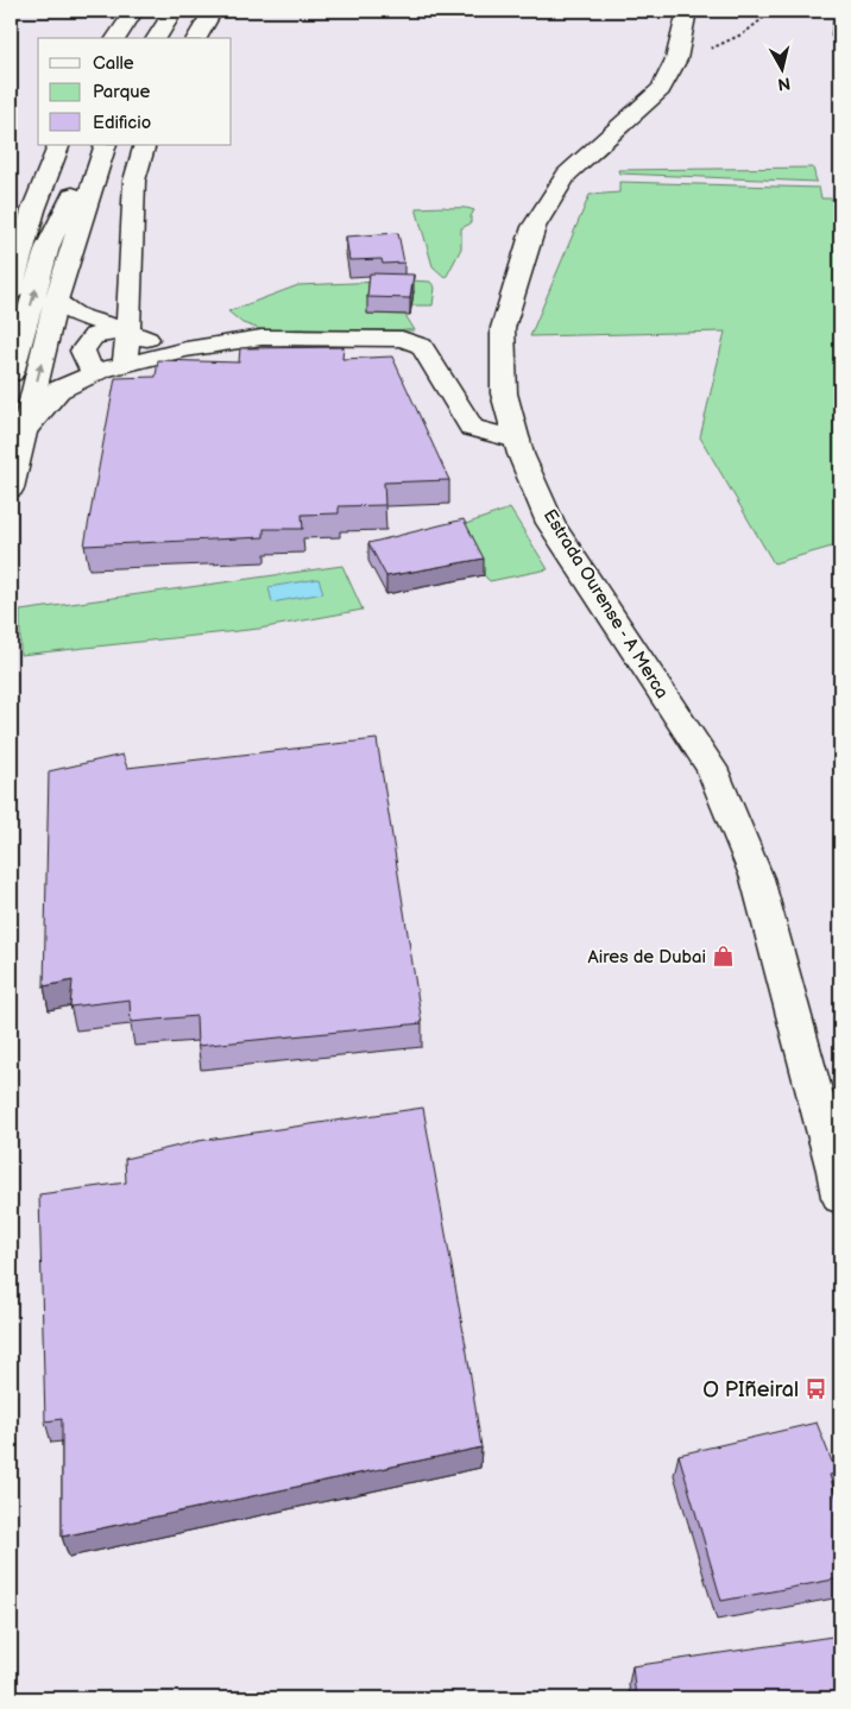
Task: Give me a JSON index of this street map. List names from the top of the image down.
{
  "streets": {
    "main road": ["Estrada Ourense - A Merca"]
  },
  "places": {
    "shop": ["Aires de Dubai"],
    "bus stop": ["O PIñeiral"]
  },
  "legend": ["Calle", "Parque", "Edificio"],
  "north": "bottom"
}
